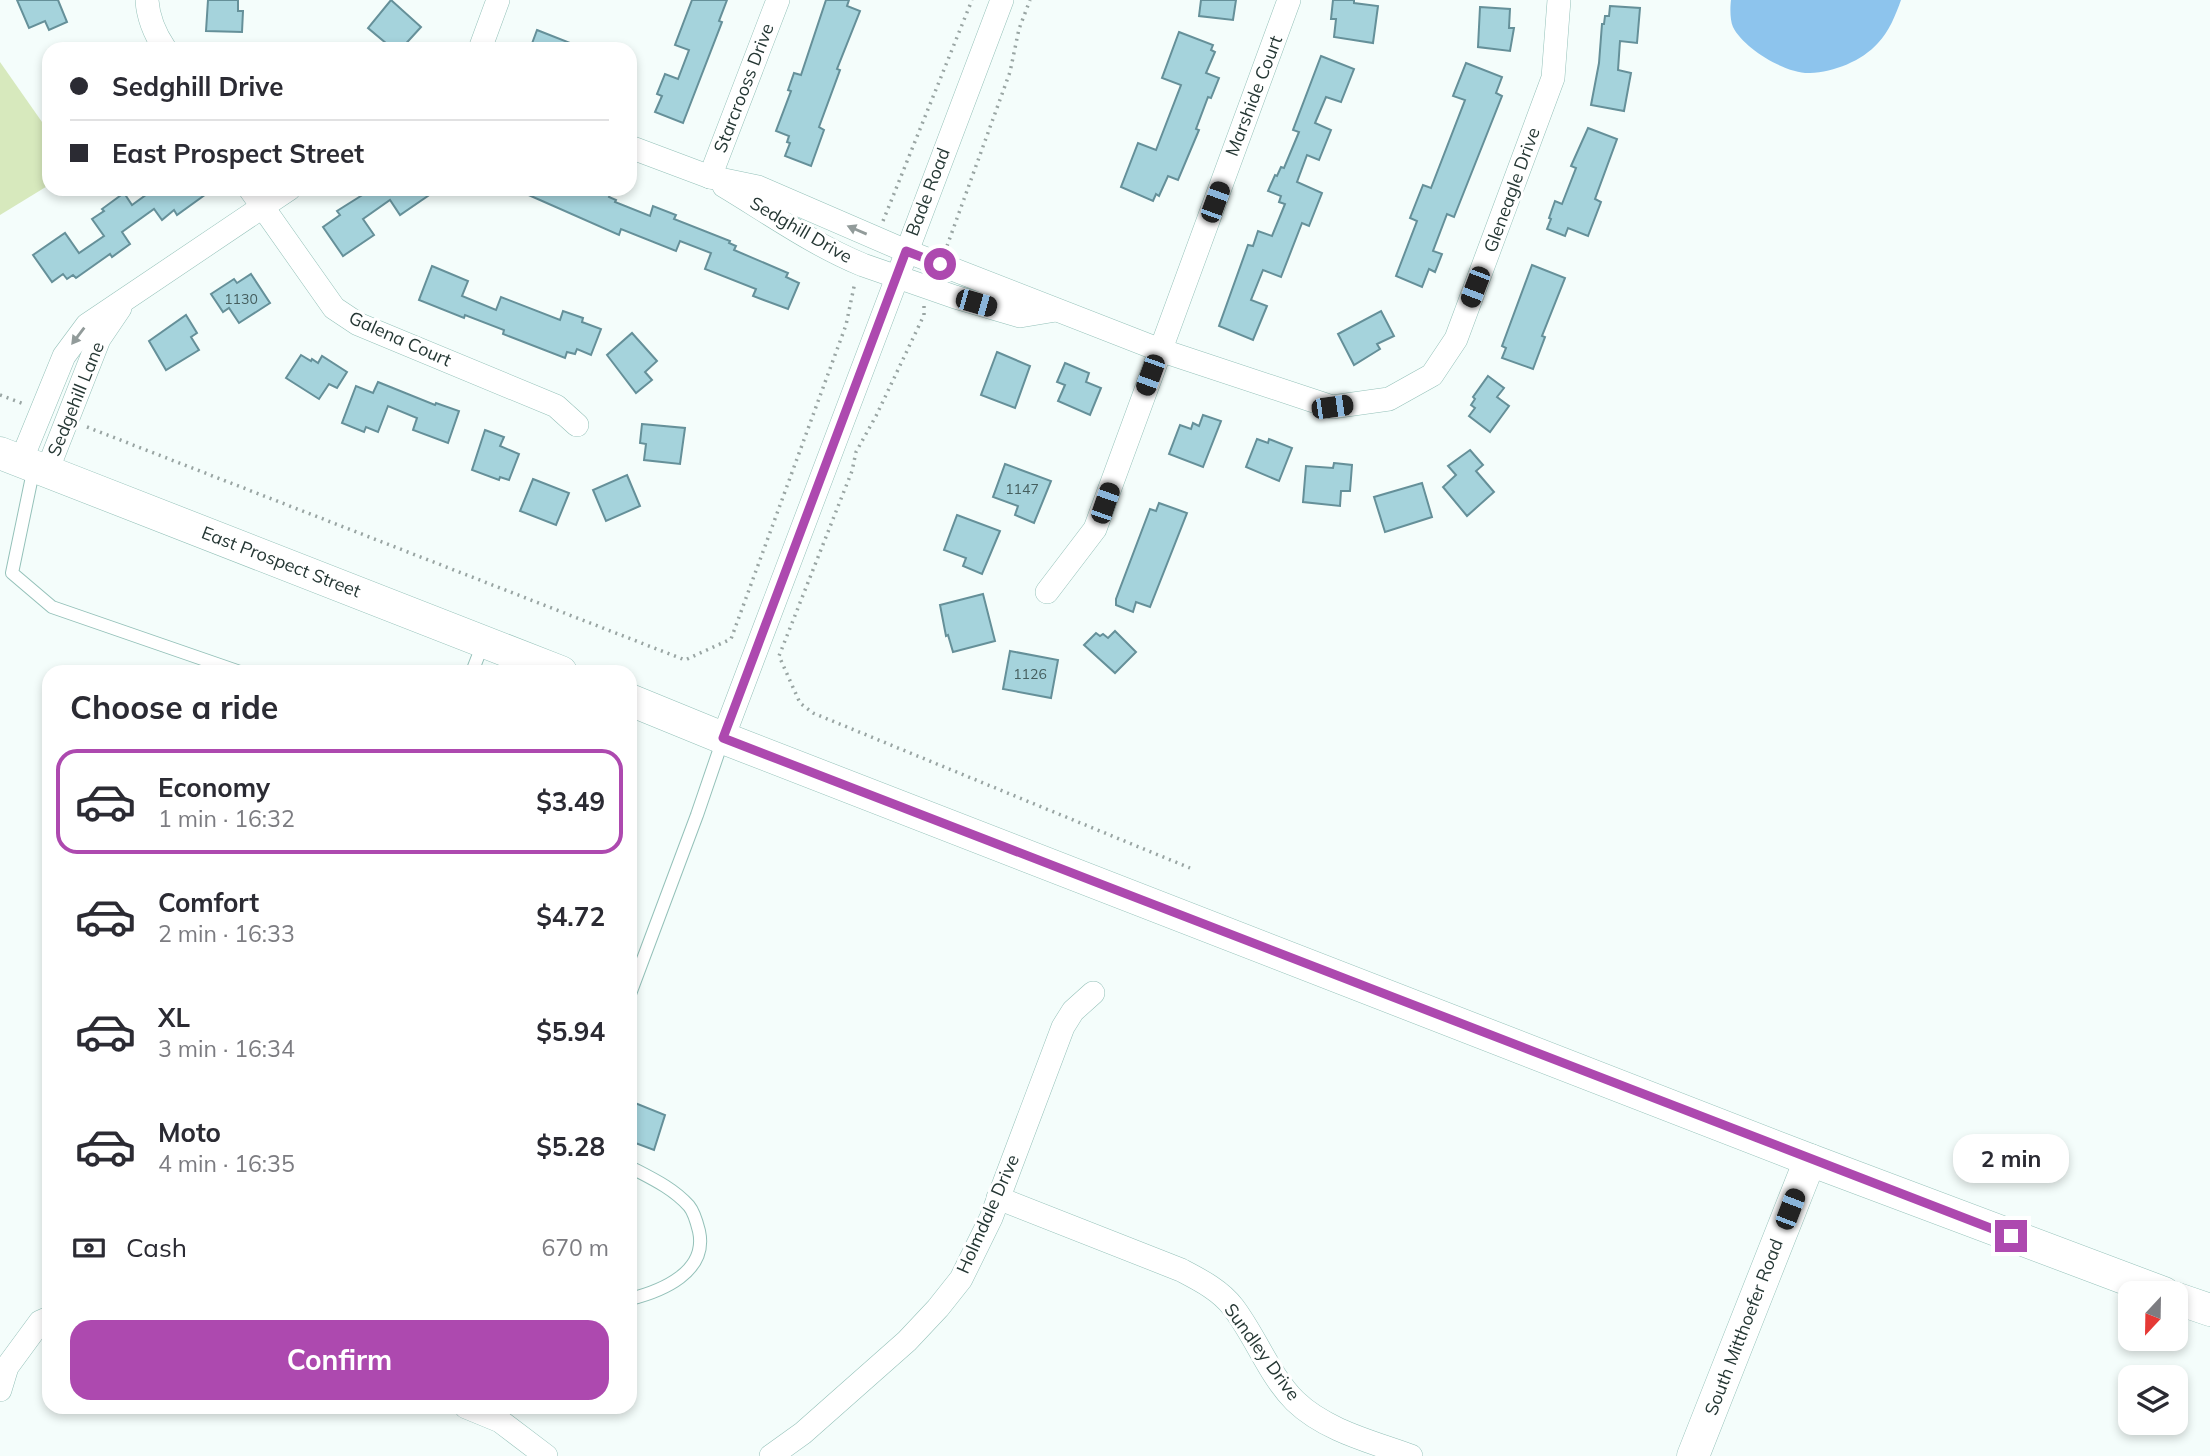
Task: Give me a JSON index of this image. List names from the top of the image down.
{
  "streets": {
    "street": [
      "Starcrooss Drive",
      "Marshide Court",
      "Gleneagle Drive",
      "Bade Road",
      "Sedghill Drive",
      "Galena Court",
      "Sedgehill Lane",
      "East Prospect Street",
      "Holmdale Drive",
      "South Mitthoefer Road",
      "Sundley Drive"
    ]
  },
  "crossings": [
    ["Starcrooss Drive", "Sedghill Drive"],
    ["Marshide Court", "Gleneagle Drive"],
    ["Marshide Court", "Sedghill Drive"],
    ["Gleneagle Drive", "Sedghill Drive"],
    ["Bade Road", "Sedghill Drive"],
    ["Galena Court", "Sedgehill Lane"],
    ["Sedgehill Lane", "East Prospect Street"],
    ["Holmdale Drive", "Sundley Drive"]
  ],
  "house_numbers": ["1130", "1147", "1126"],
  "north": "bottom",
  "page": {
    "banner": ["Sedghill Drive", "East Prospect Street"],
    "heading": "Choose a ride",
    "list": [
      {
        "name": "Economy",
        "note": "1 min · 16:32",
        "value": "$3.49"
      },
      {
        "name": "Comfort",
        "note": "2 min · 16:33",
        "value": "$4.72"
      },
      {
        "name": "XL",
        "note": "3 min · 16:34",
        "value": "$5.94"
      },
      {
        "name": "Moto",
        "note": "4 min · 16:35",
        "value": "$5.28"
      }
    ],
    "bubble": "2 min",
    "pay": ["Cash", "670 m"],
    "buttons": "Confirm"
  }
}
